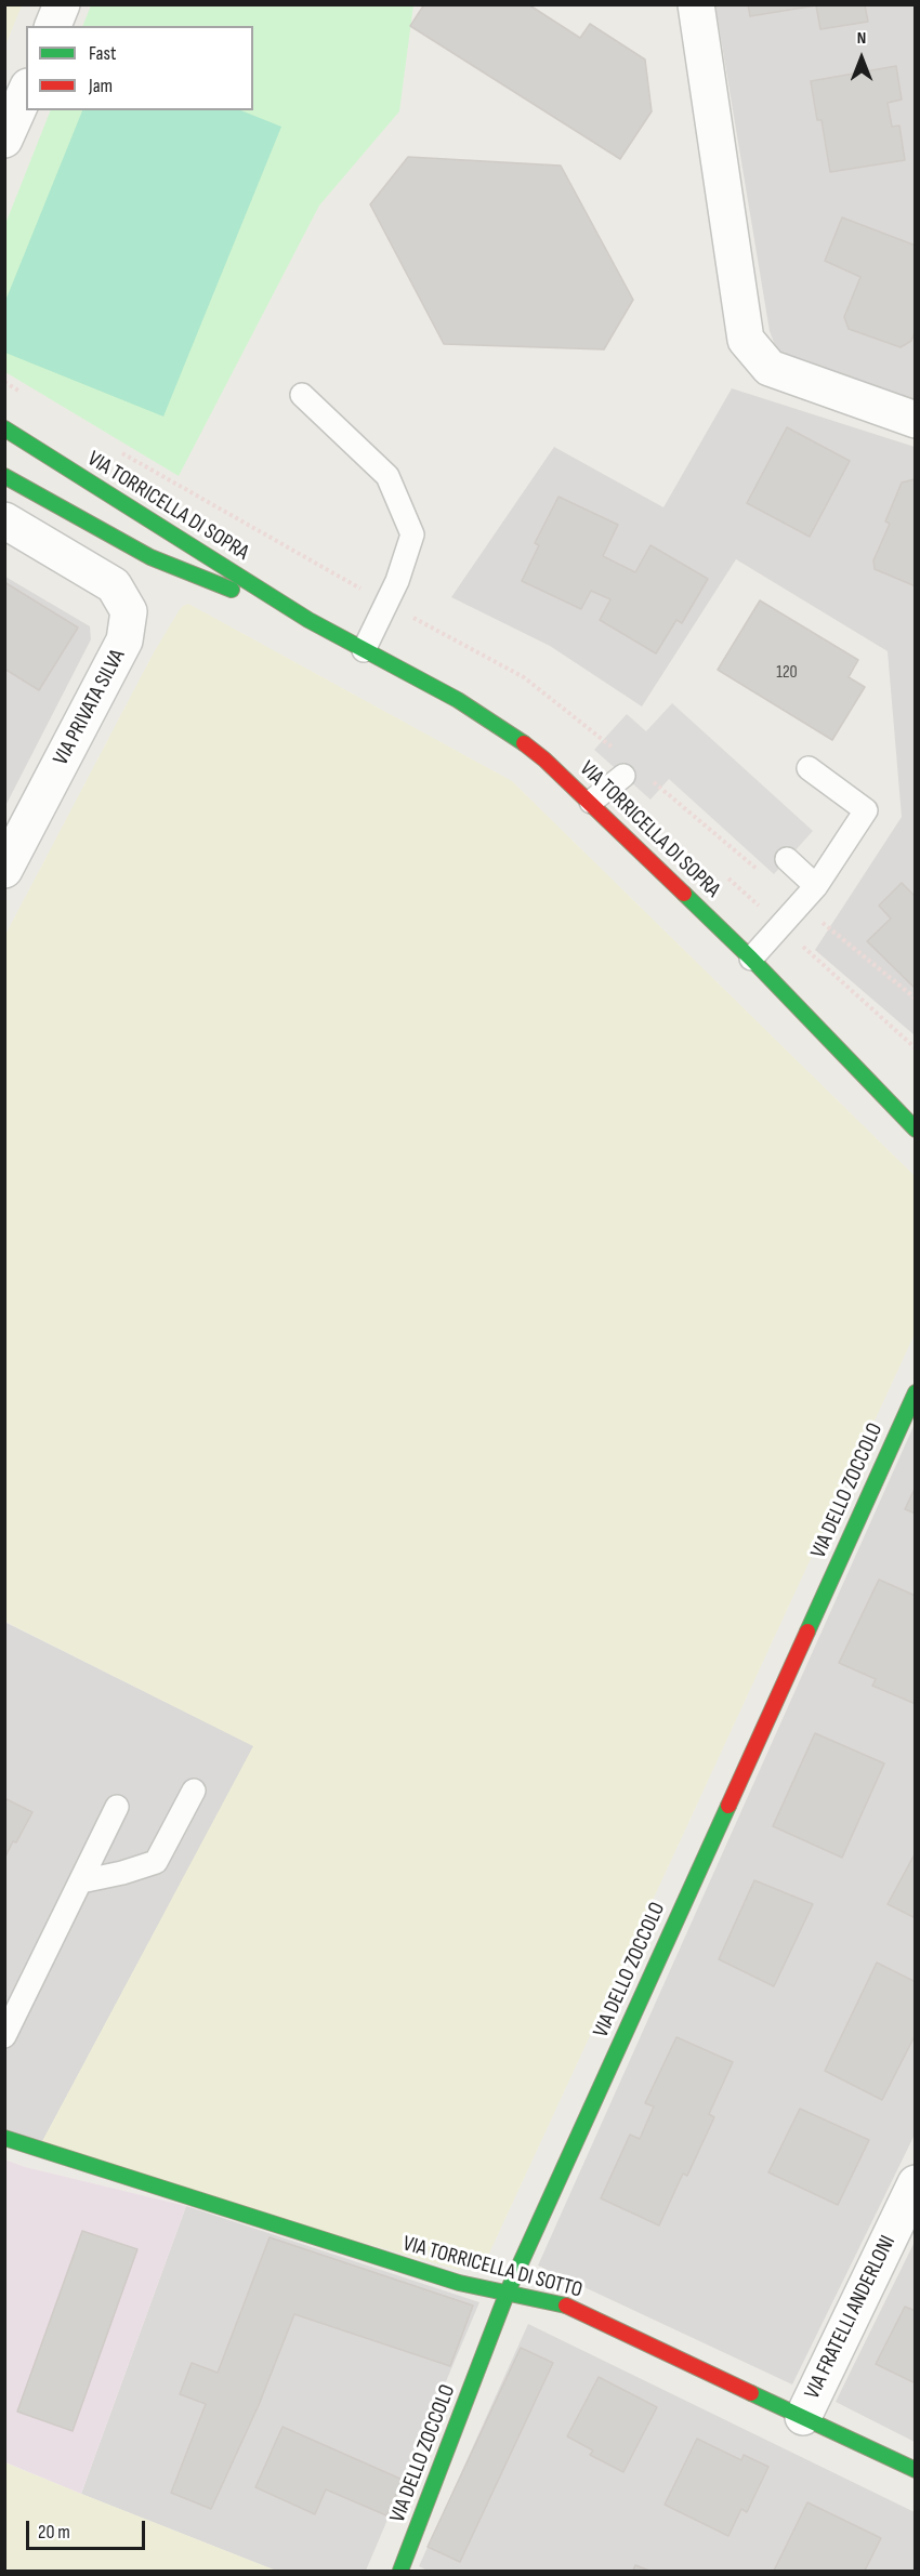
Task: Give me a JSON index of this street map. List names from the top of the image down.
{
  "streets": {
    "street": [
      "VIA TORRICELLA DI SOPRA",
      "VIA PRIVATA SILVA",
      "VIA DELLO ZOCCOLO",
      "VIA TORRICELLA DI SOTTO",
      "VIA FRATELLI ANDERLONI"
    ]
  },
  "crossings": [
    ["VIA DELLO ZOCCOLO", "VIA TORRICELLA DI SOTTO"],
    ["VIA TORRICELLA DI SOTTO", "VIA FRATELLI ANDERLONI"]
  ],
  "house_numbers": ["120"],
  "legend": ["Fast", "Jam"],
  "scale_bar": "20 m",
  "north": "top"
}
